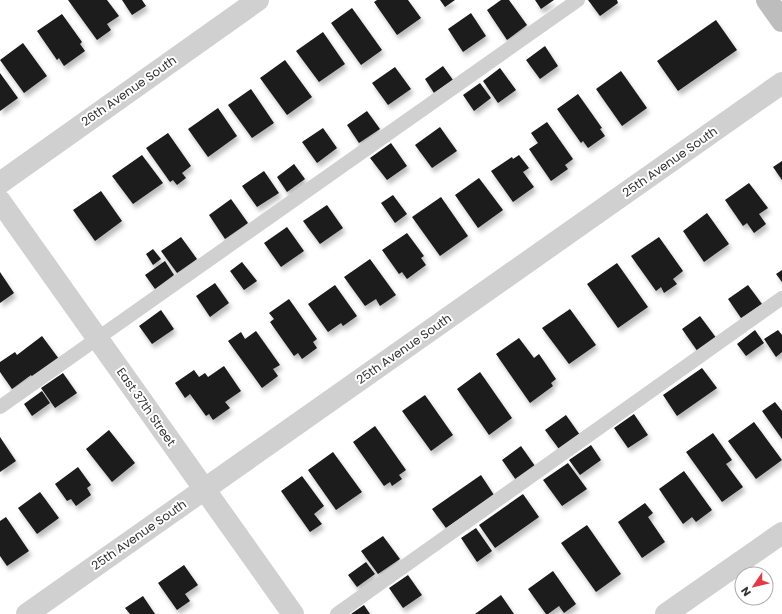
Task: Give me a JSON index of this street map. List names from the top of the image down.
{
  "streets": {
    "street": ["26th Avenue South", "25th Avenue South", "East 37th Street"]
  },
  "crossings": [
    ["25th Avenue South", "East 37th Street"]
  ],
  "north": "bottom left"
}
